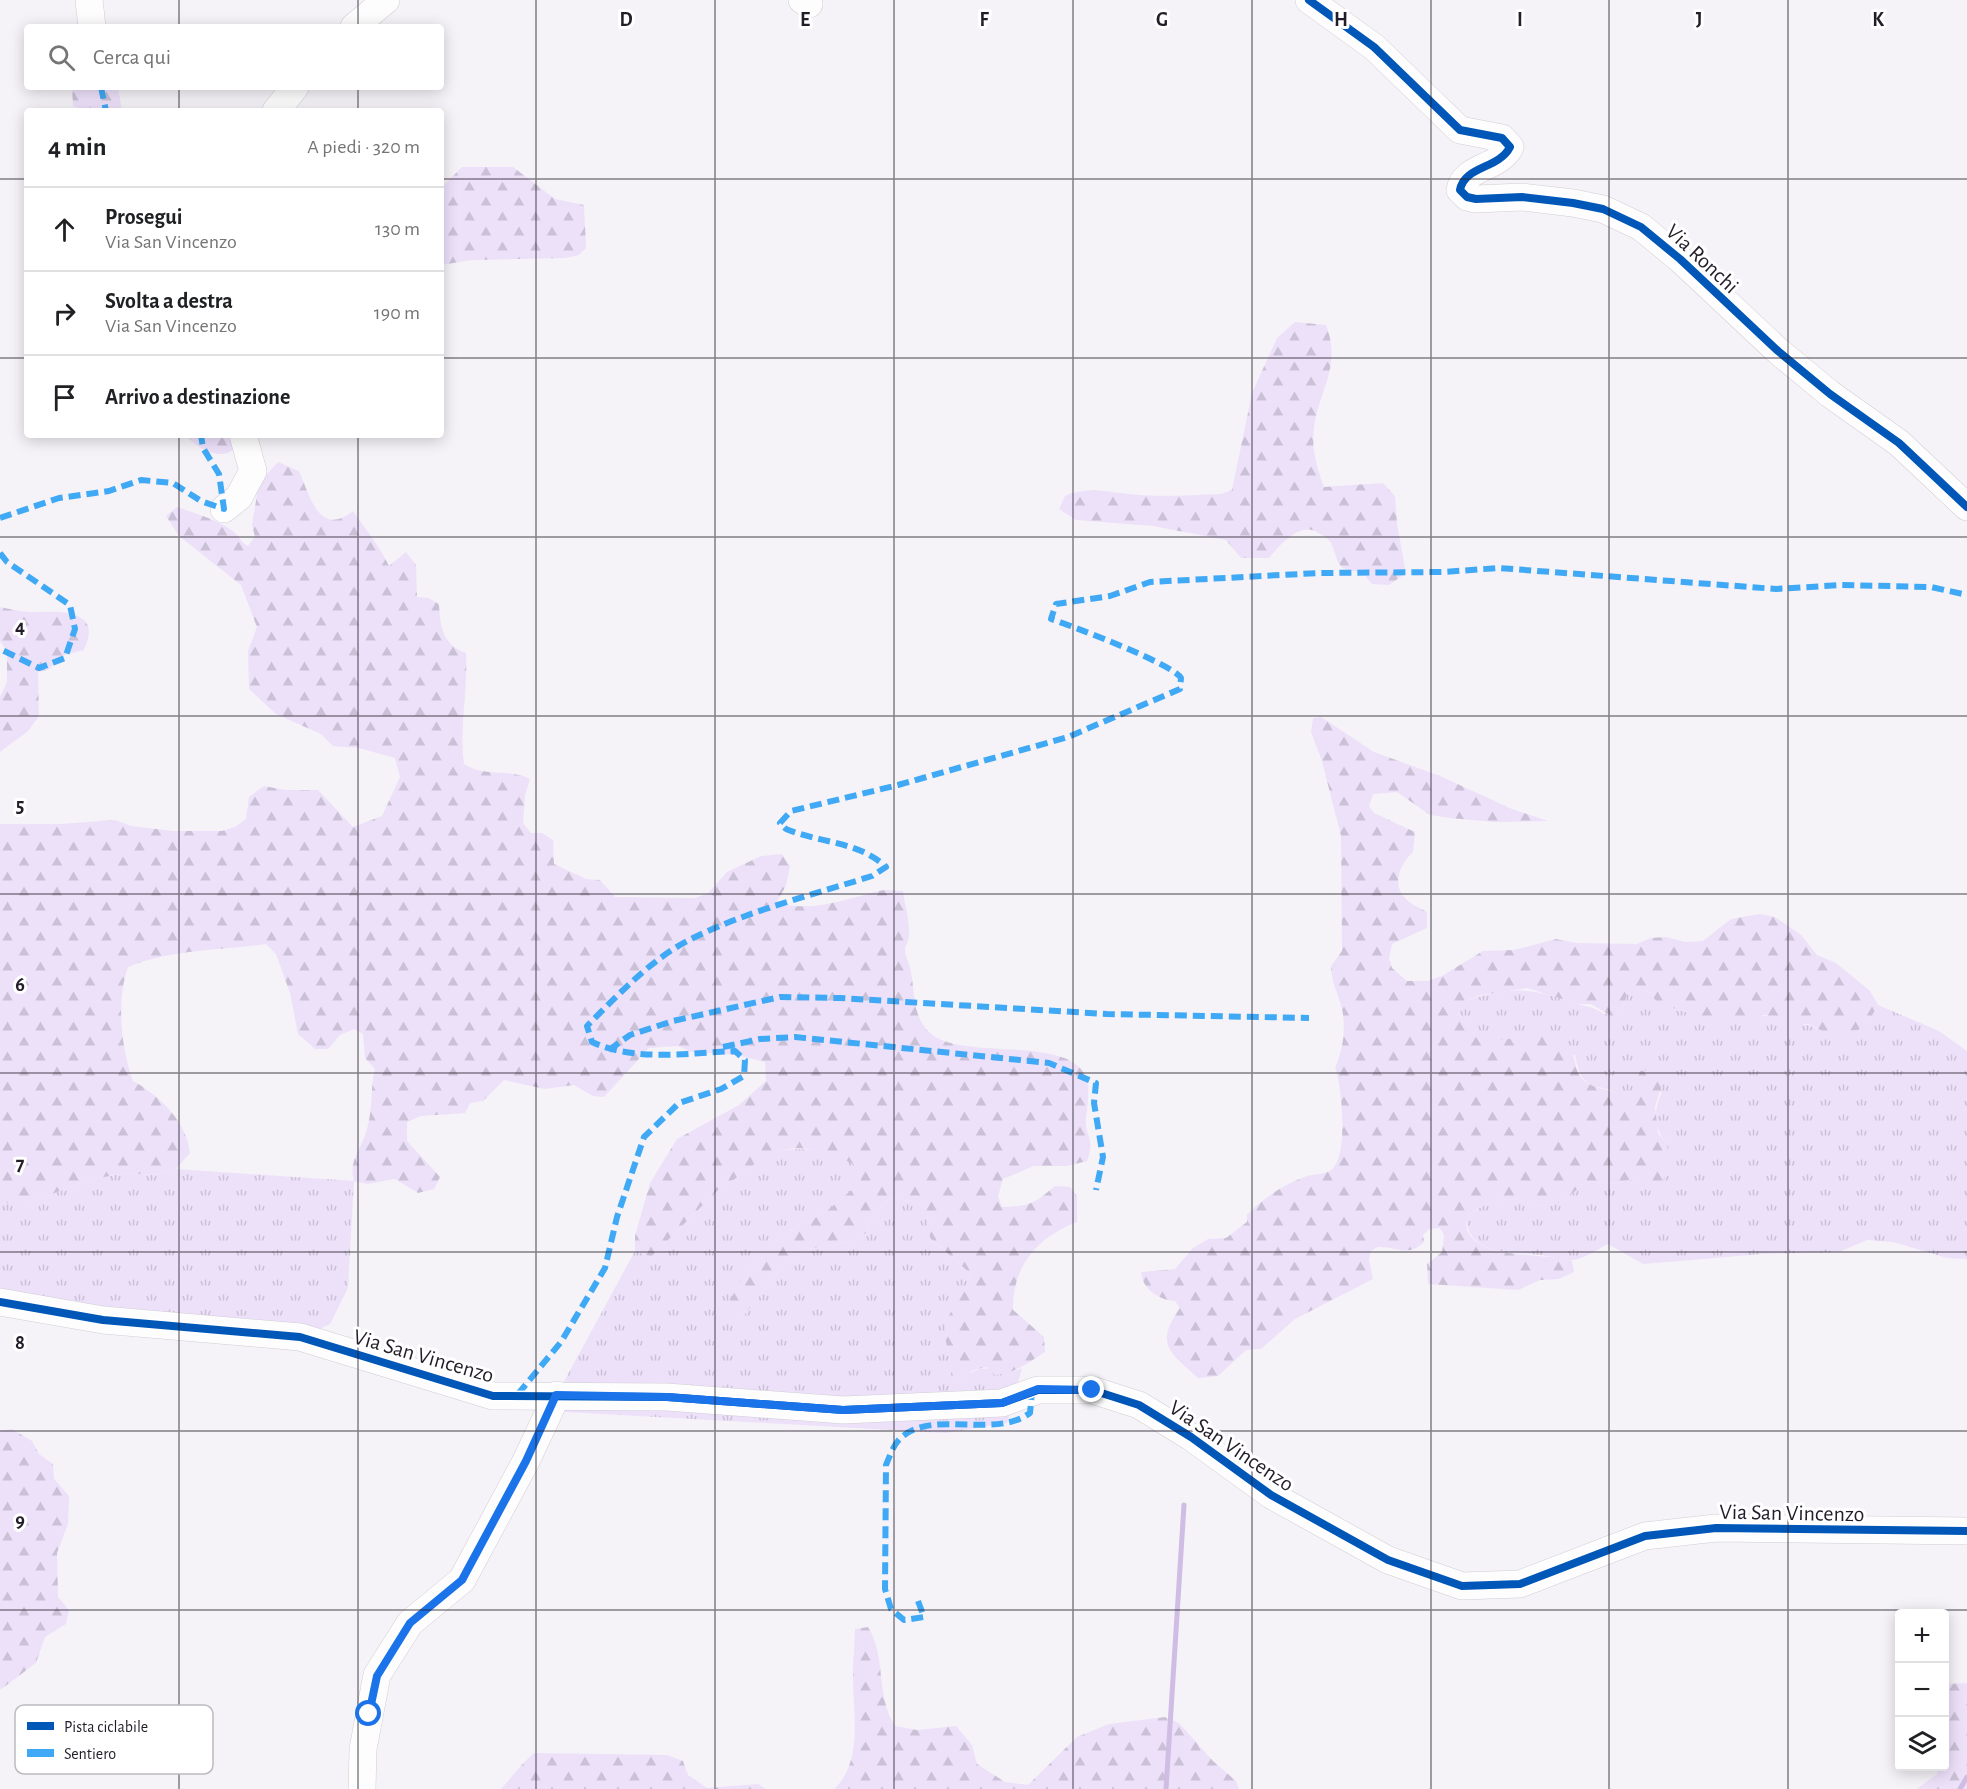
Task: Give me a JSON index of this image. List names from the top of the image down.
{
  "streets": {
    "street": ["Via Ronchi", "Via San Vincenzo"]
  },
  "legend": ["Pista ciclabile", "Sentiero"],
  "page": {
    "search": "Cerca qui",
    "heading": ["4 min", "A piedi · 320 m"],
    "list": [
      ["Prosegui", "Via San Vincenzo", "130 m"],
      ["Svolta a destra", "Via San Vincenzo", "190 m"],
      "Arrivo a destinazione"
    ],
    "map_buttons": ["+", "−"]
  },
  "grid": {
    "columns": [
      "D",
      "E",
      "F",
      "G",
      "H",
      "I",
      "J",
      "K"
    ],
    "rows": [
      "4",
      "5",
      "6",
      "7",
      "8",
      "9"
    ]
  }
}
